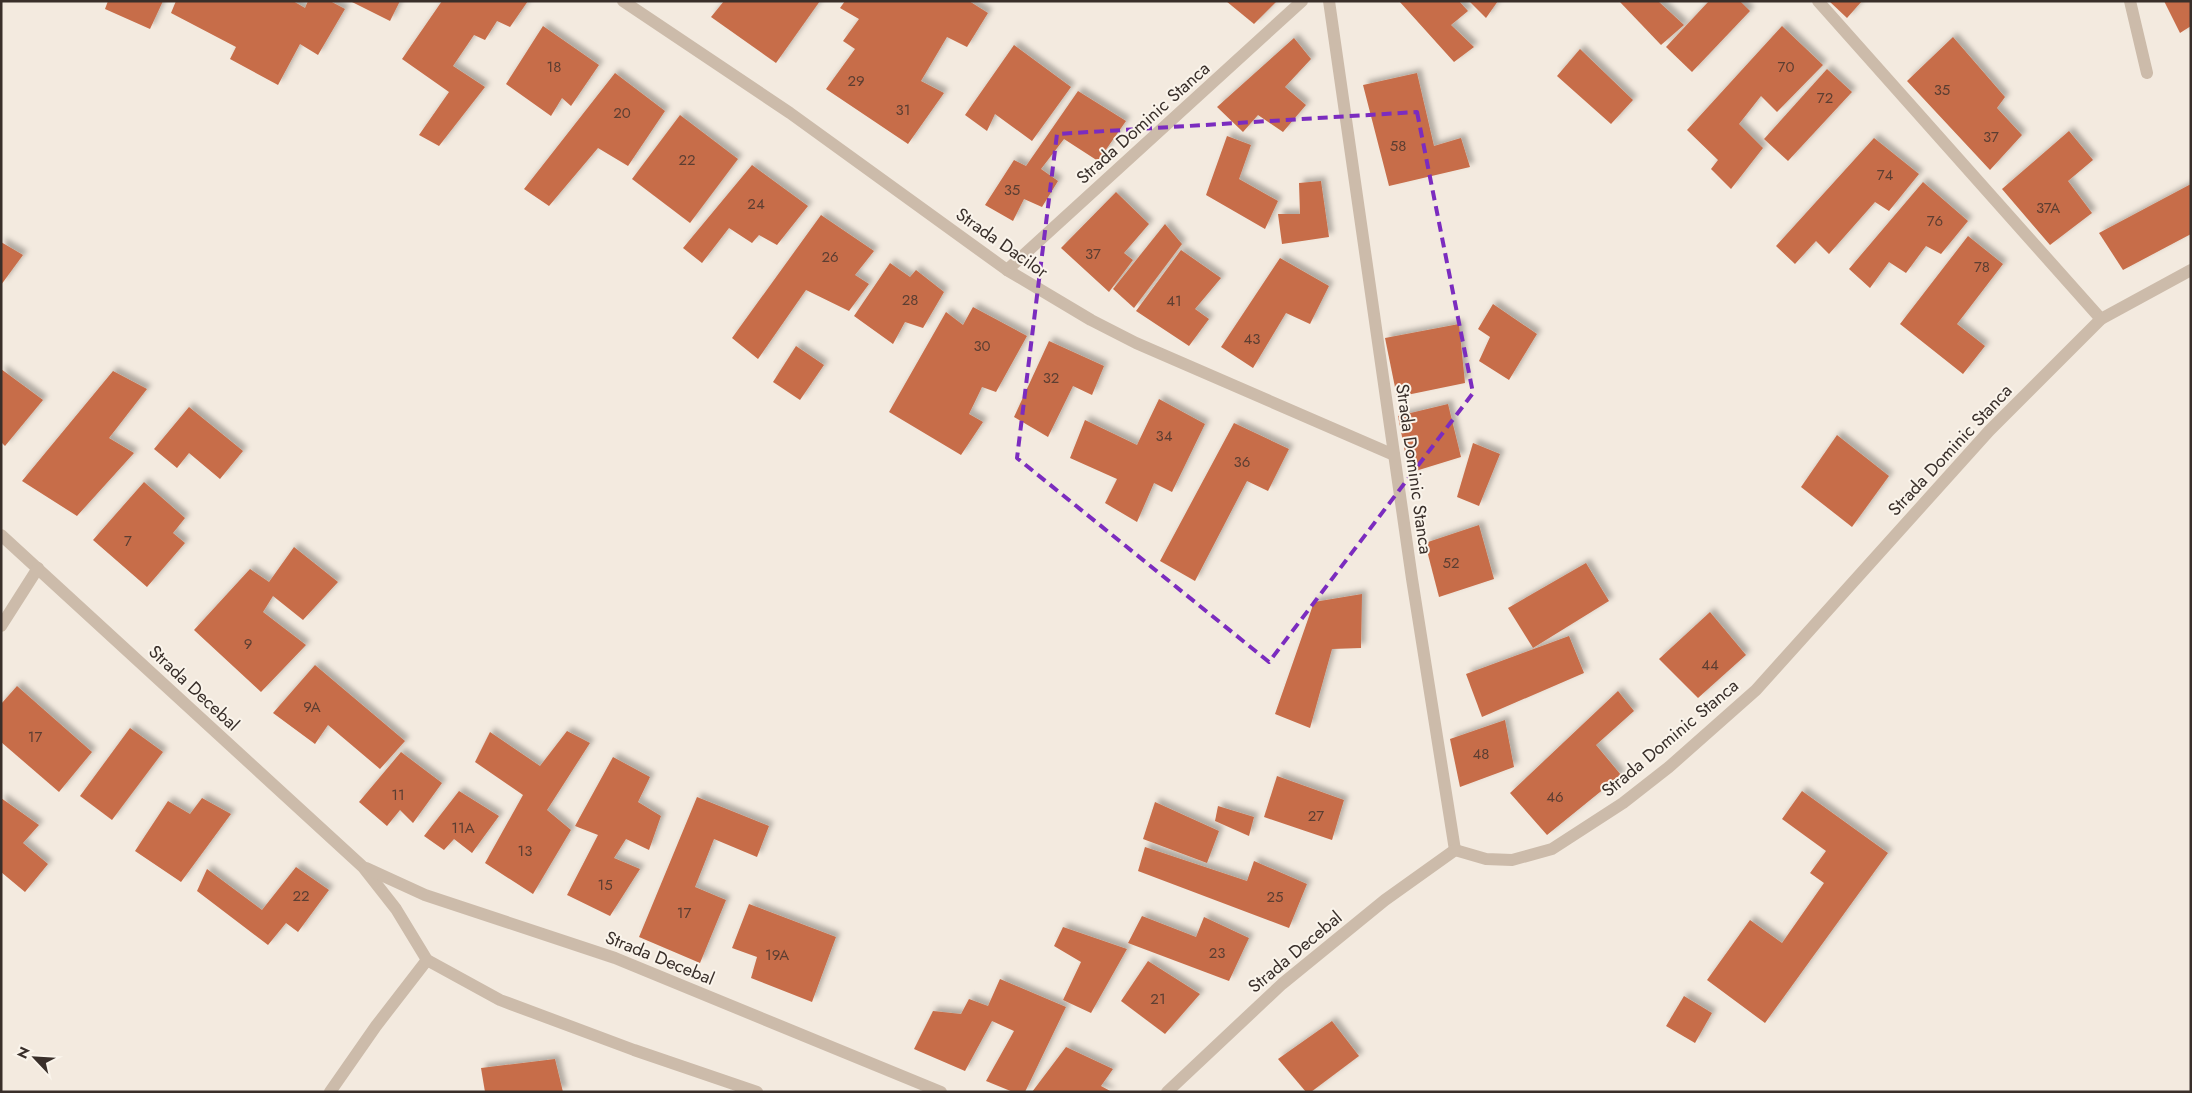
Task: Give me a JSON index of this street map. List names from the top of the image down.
{
  "streets": {
    "street": ["Strada Dominic Stanca", "Strada Dacilor", "Strada Decebal"]
  },
  "crossings": [
    ["Strada Dominic Stanca", "Strada Dacilor"],
    ["Strada Dominic Stanca", "Strada Decebal"]
  ],
  "house_numbers": [
    "18",
    "70",
    "29",
    "35",
    "72",
    "31",
    "20",
    "37",
    "58",
    "22",
    "74",
    "35",
    "24",
    "37A",
    "76",
    "37",
    "26",
    "78",
    "28",
    "41",
    "43",
    "30",
    "32",
    "34",
    "36",
    "7",
    "52",
    "9",
    "44",
    "9A",
    "17",
    "48",
    "11",
    "46",
    "27",
    "11A",
    "13",
    "15",
    "22",
    "25",
    "17",
    "23",
    "19A",
    "21"
  ],
  "north": "top left"
}
